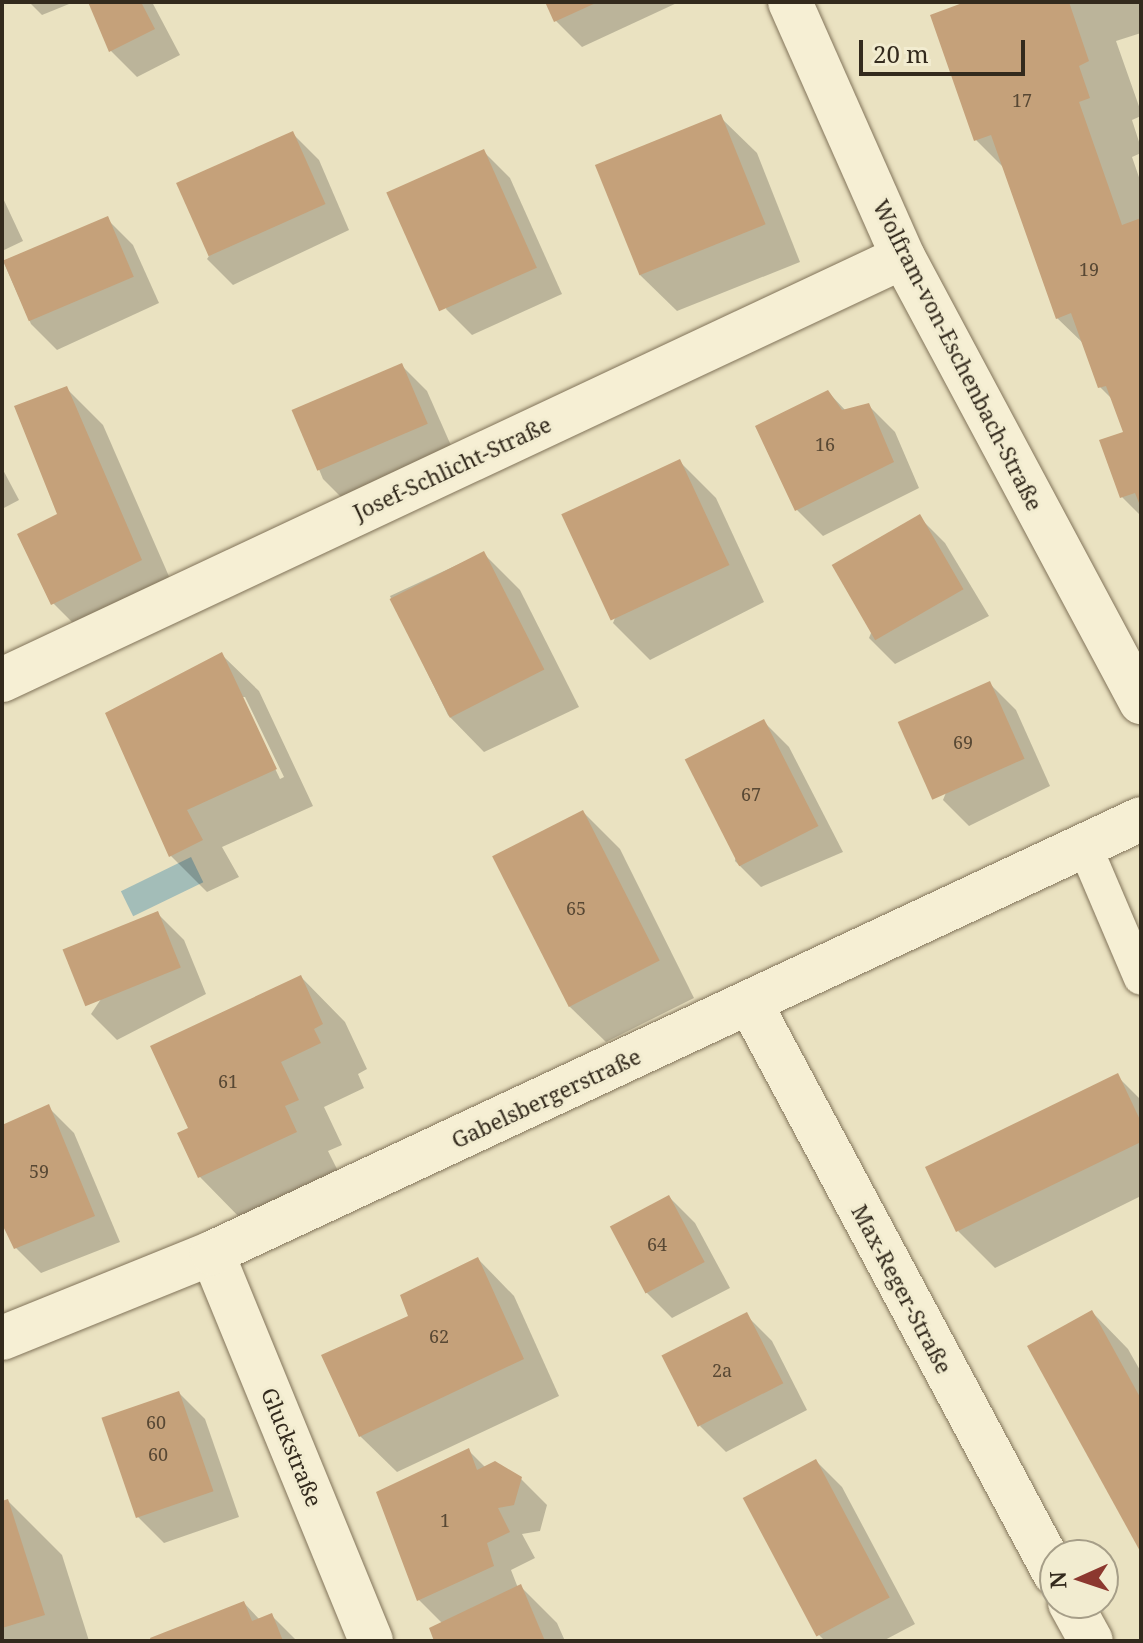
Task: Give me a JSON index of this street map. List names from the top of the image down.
{
  "streets": {
    "street": [
      "Wolfram-von-Eschenbach-Straße",
      "Josef-Schlicht-Straße",
      "Gabelsbergerstraße",
      "Max-Reger-Straße",
      "Gluckstraße"
    ]
  },
  "crossings": [
    ["Wolfram-von-Eschenbach-Straße", "Josef-Schlicht-Straße"],
    ["Gabelsbergerstraße", "Max-Reger-Straße"],
    ["Gabelsbergerstraße", "Gluckstraße"]
  ],
  "house_numbers": [
    "17",
    "19",
    "16",
    "69",
    "67",
    "65",
    "61",
    "59",
    "64",
    "62",
    "2a",
    "60",
    "60",
    "1"
  ],
  "scale_bar": "20 m",
  "north": "left"
}
